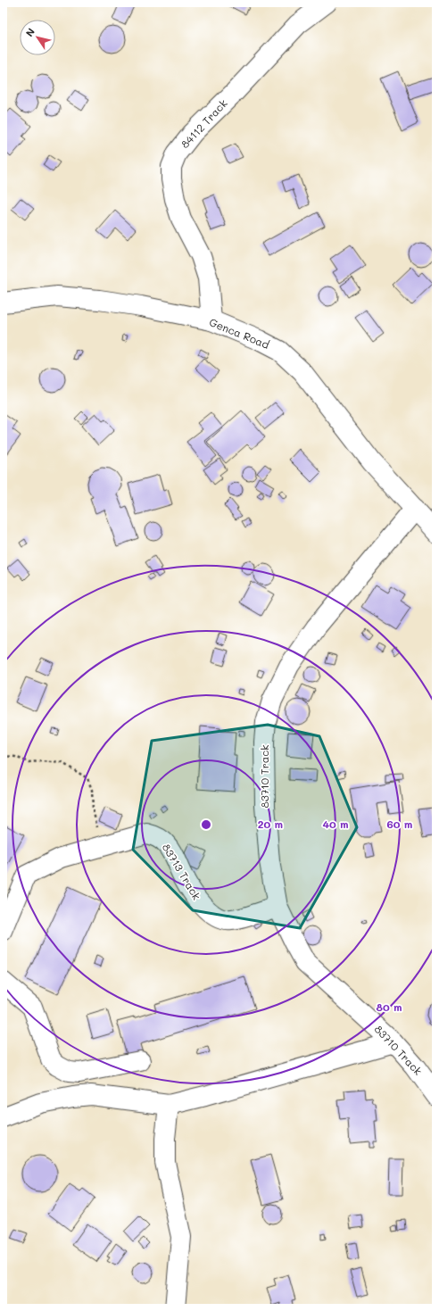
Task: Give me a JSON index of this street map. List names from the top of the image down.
{
  "streets": {
    "street": [
      "84112 Track",
      "Genca Road",
      "83710 Track",
      "83713 Track"
    ]
  },
  "crossings": [
    ["84112 Track", "Genca Road"],
    ["Genca Road", "83710 Track"],
    ["83710 Track", "83713 Track"]
  ],
  "north": "top left",
  "rings": [
    "20 m",
    "40 m",
    "60 m",
    "80 m"
  ]
}
